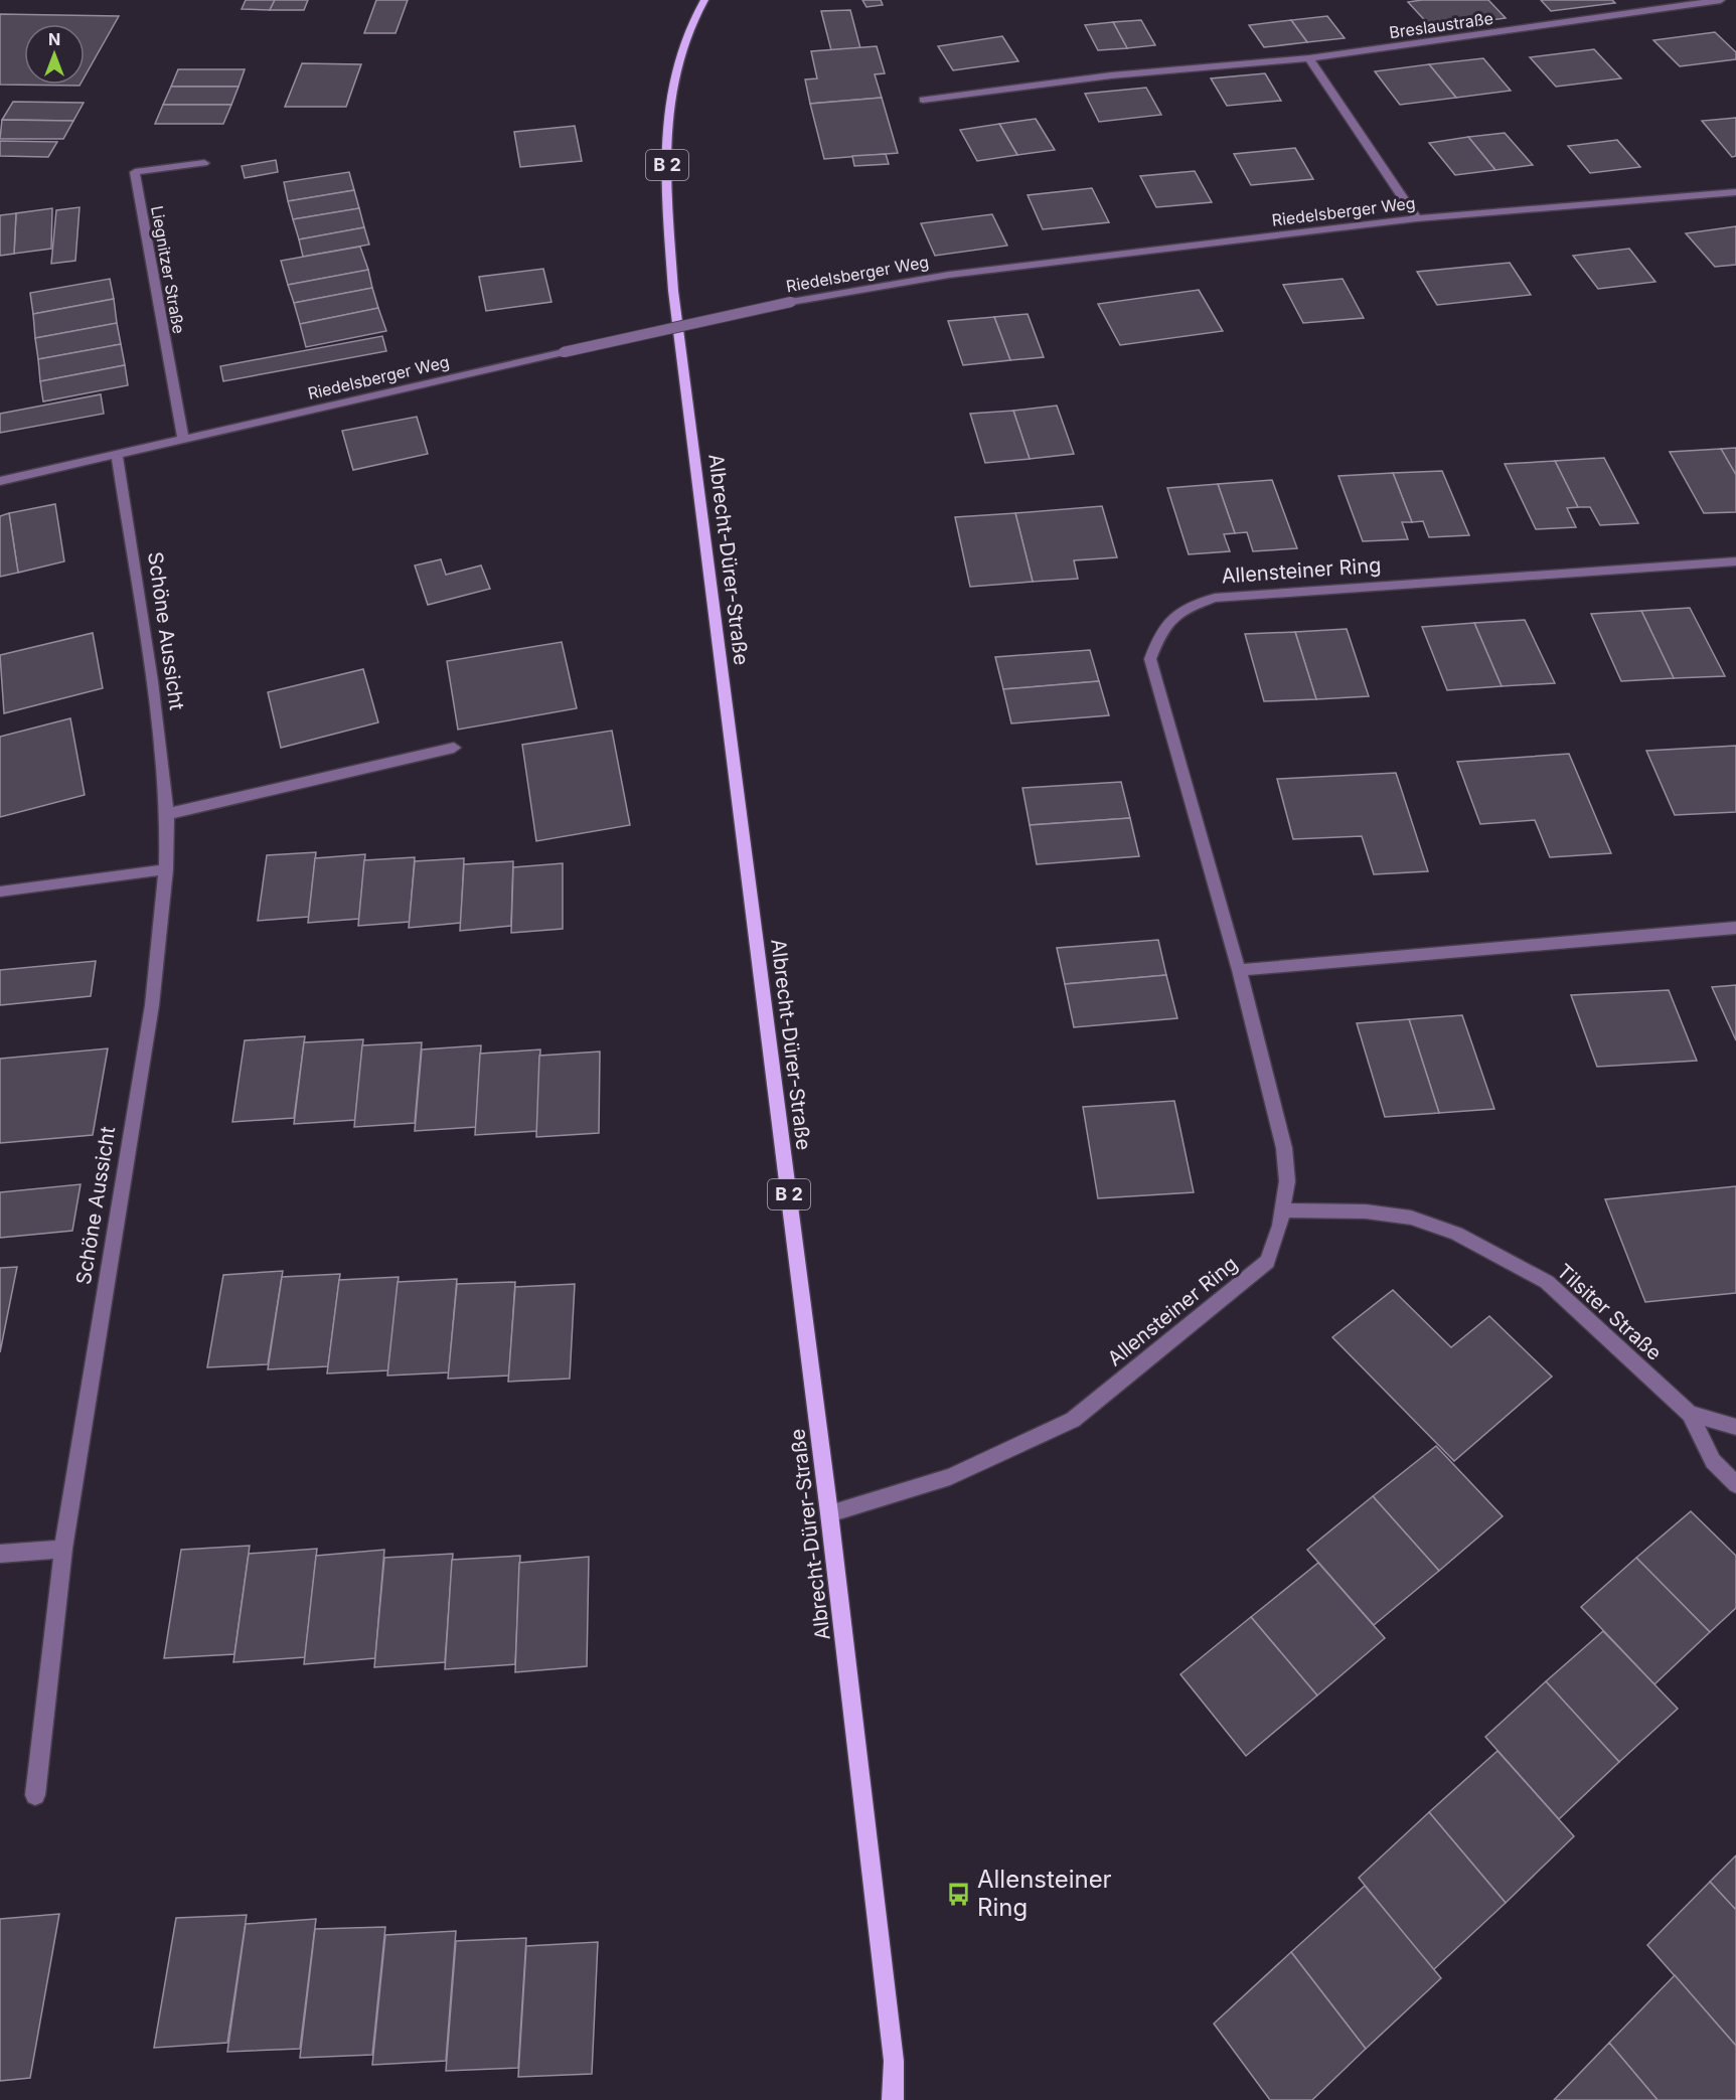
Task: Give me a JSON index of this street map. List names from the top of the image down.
{
  "streets": {
    "main road": ["B 2", "Albrecht-Dürer-Straße"],
    "street": [
      "Breslaustraße",
      "Riedelsberger Weg",
      "Liegnitzer Straße",
      "Allensteiner Ring",
      "Schöne Aussicht",
      "Tilsiter Straße"
    ]
  },
  "crossings": [
    ["Riedelsberger Weg", "Liegnitzer Straße"],
    ["Riedelsberger Weg", "Schöne Aussicht"],
    ["Albrecht-Dürer-Straße", "Allensteiner Ring"],
    ["Allensteiner Ring", "Tilsiter Straße"]
  ],
  "places": {
    "bus stop": ["Allensteiner Ring"]
  },
  "north": "top"
}
